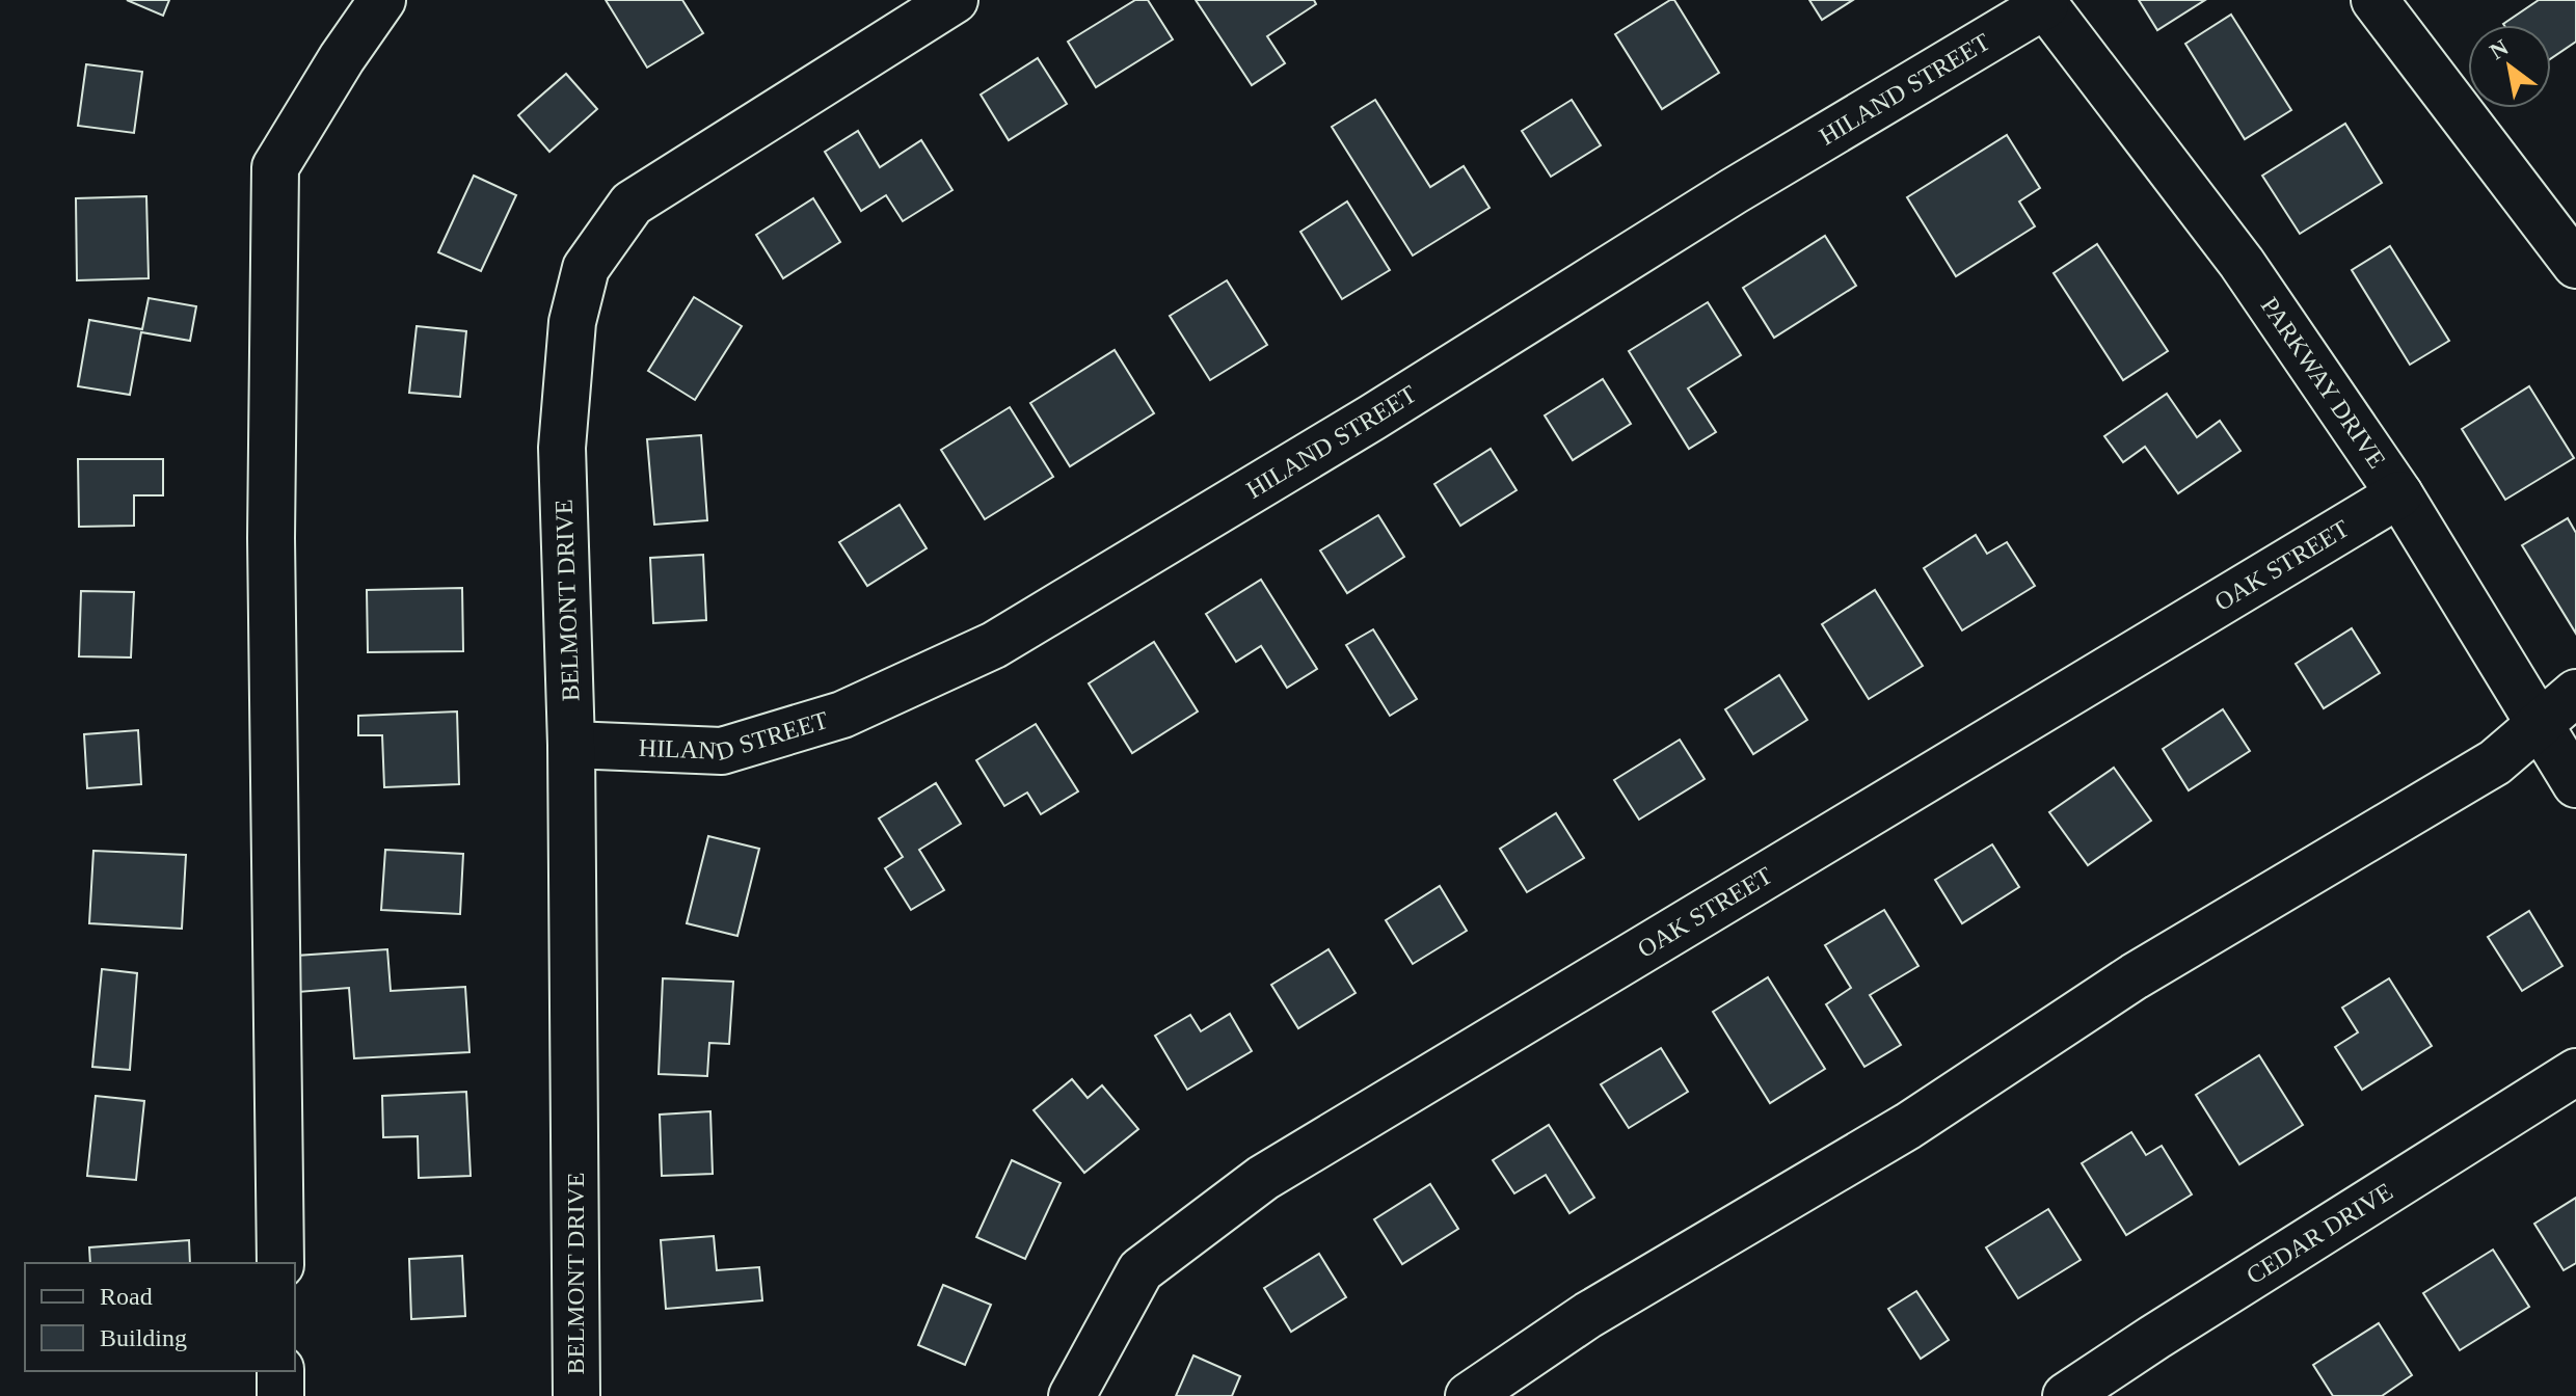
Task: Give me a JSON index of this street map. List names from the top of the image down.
{
  "streets": {
    "street": [
      "HILAND STREET",
      "PARKWAY DRIVE",
      "OAK STREET",
      "BELMONT DRIVE",
      "CEDAR DRIVE"
    ]
  },
  "crossings": [
    ["HILAND STREET", "PARKWAY DRIVE"],
    ["HILAND STREET", "BELMONT DRIVE"],
    ["PARKWAY DRIVE", "OAK STREET"]
  ],
  "legend": ["Road", "Building"],
  "north": "top left"
}
